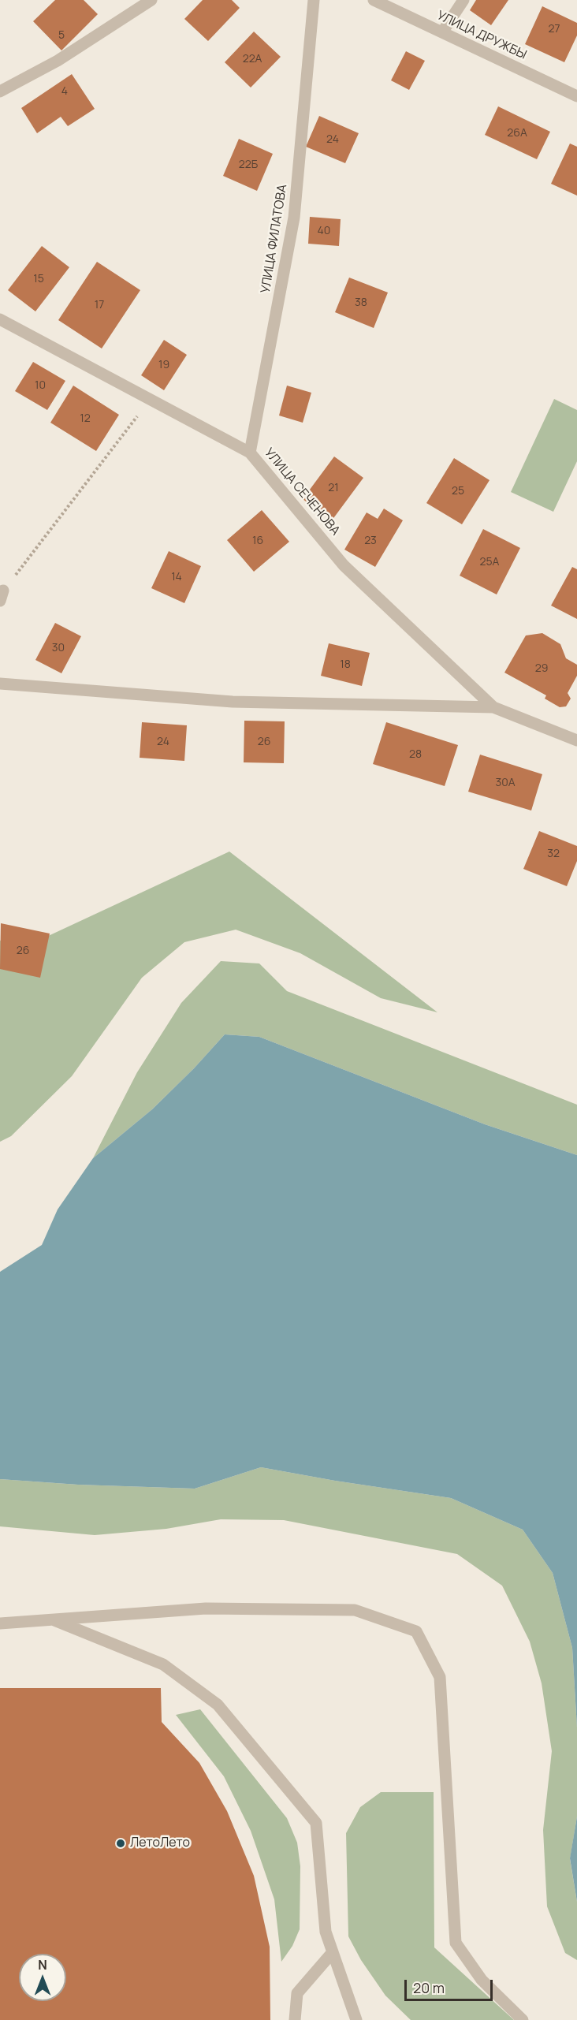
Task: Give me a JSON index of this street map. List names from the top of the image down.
{
  "streets": {
    "street": ["УЛИЦА ДРУЖБЫ", "УЛИЦА ФИЛАТОВА", "УЛИЦА СЕЧЕНОВА"]
  },
  "crossings": [
    ["УЛИЦА ФИЛАТОВА", "УЛИЦА СЕЧЕНОВА"]
  ],
  "places": ["ЛетоЛето"],
  "house_numbers": [
    "27",
    "5",
    "22А",
    "4",
    "26А",
    "24",
    "22Б",
    "40",
    "15",
    "38",
    "17",
    "19",
    "10",
    "12",
    "21",
    "25",
    "16",
    "23",
    "25А",
    "14",
    "30",
    "18",
    "29",
    "24",
    "26",
    "28",
    "30А",
    "32",
    "26"
  ],
  "scale_bar": "20 m",
  "north": "top"
}
